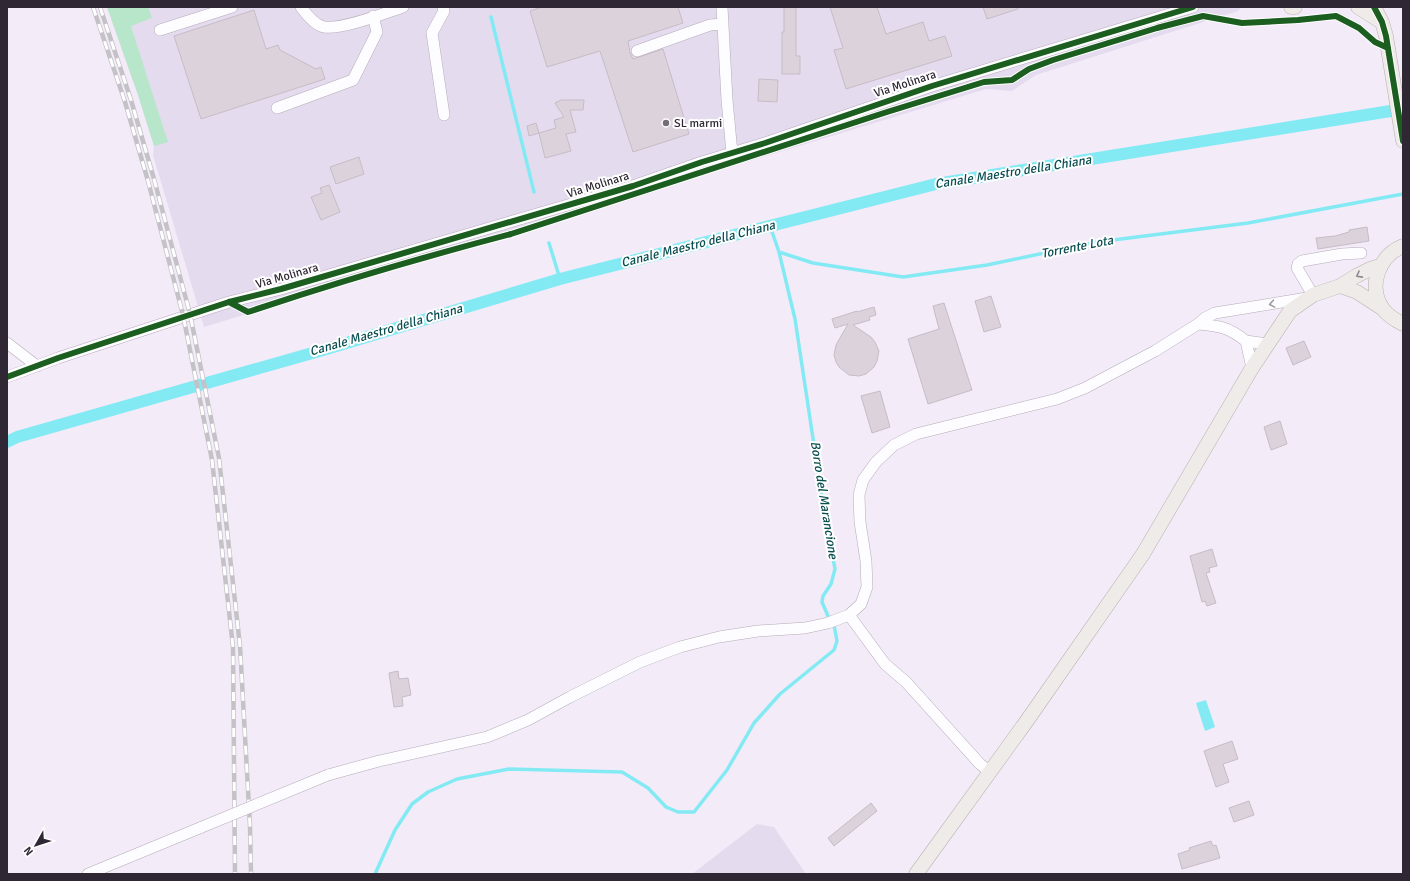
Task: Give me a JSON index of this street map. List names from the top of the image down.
{
  "streets": {
    "street": ["Via Molinara"]
  },
  "water": ["Canale Maestro della Chiana", "Torrente Lota", "Borro del Marancione"],
  "places": ["SL marmi"],
  "north": "bottom left"
}
